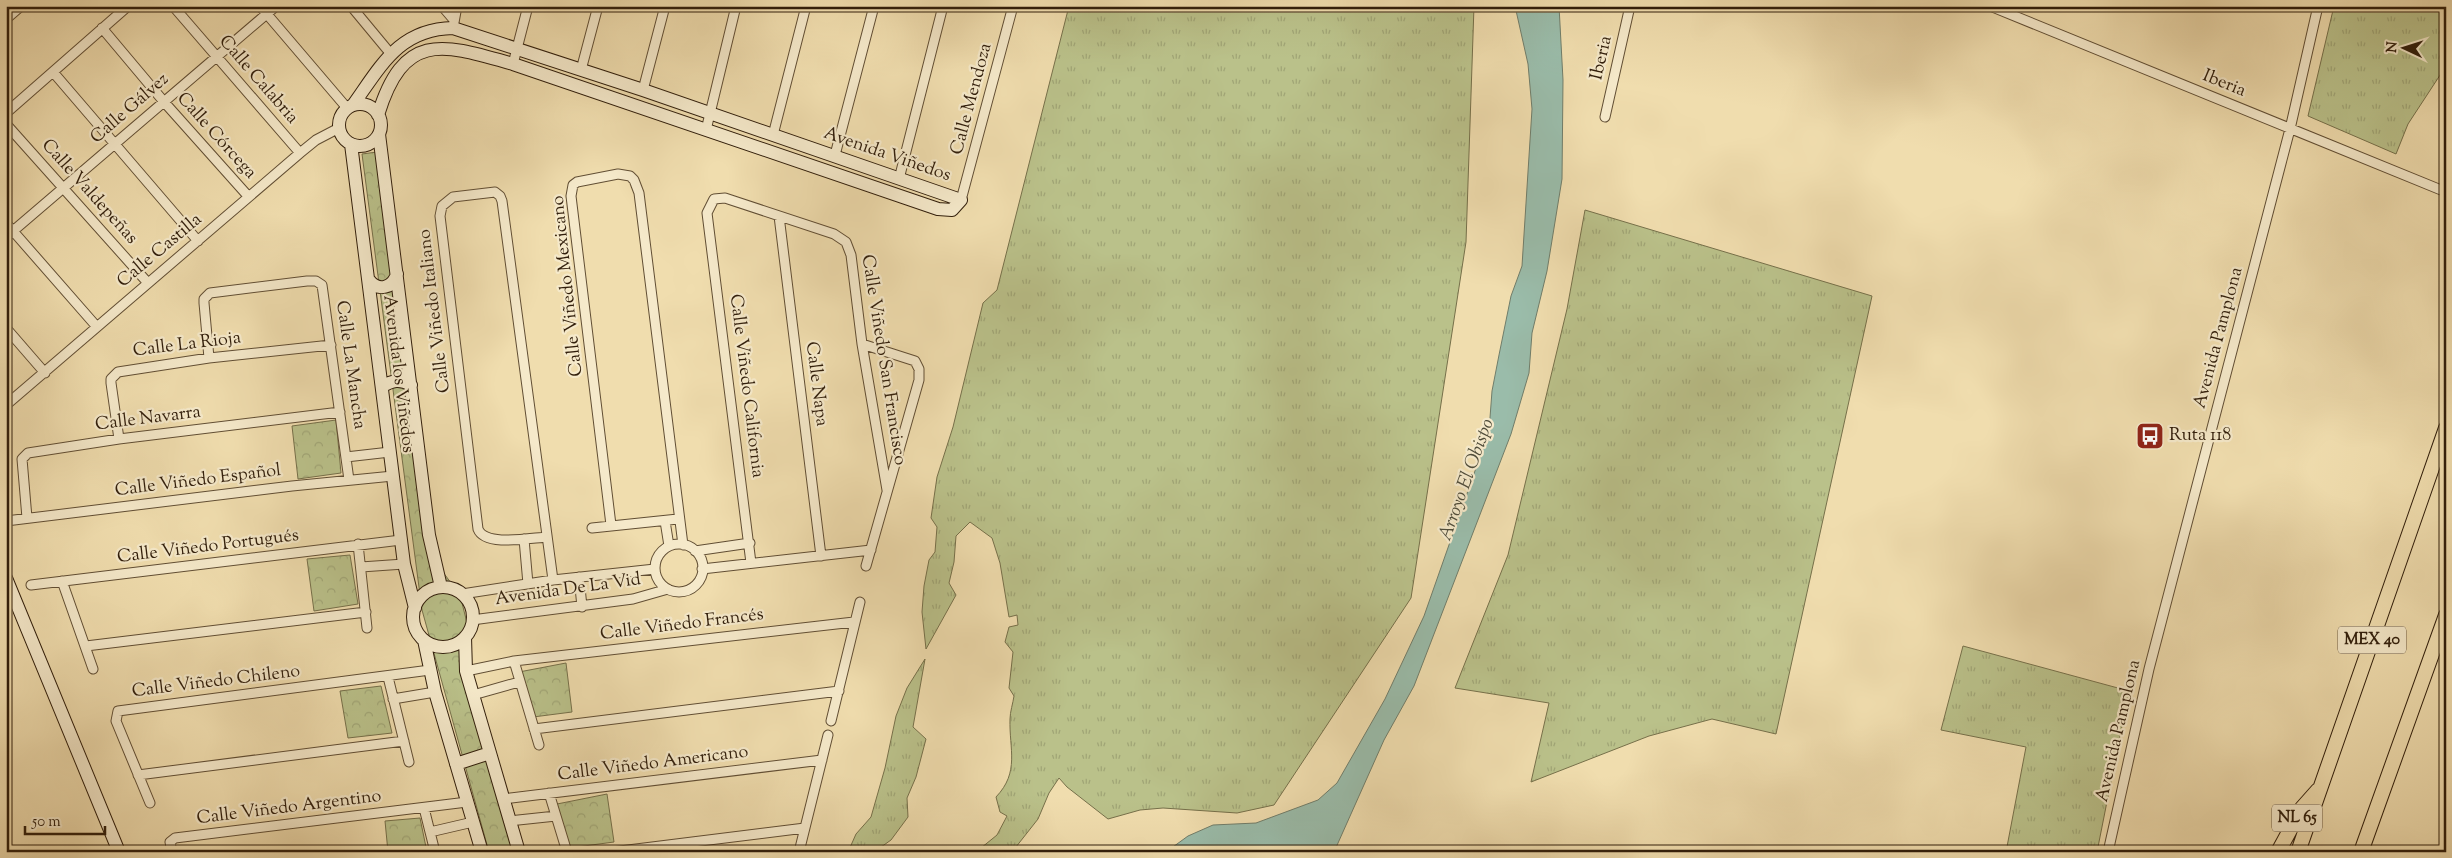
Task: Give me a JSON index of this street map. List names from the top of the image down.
{
  "streets": {
    "main road": ["MEX 40", "NL 65"],
    "street": [
      "Iberia",
      "Calle Calabria",
      "Calle Mendoza",
      "Calle Gálvez",
      "Calle Córcega",
      "Avenida Viñedos",
      "Calle Valdepeñas",
      "Calle Castilla",
      "Calle Viñedo Mexicano",
      "Calle Viñedo Italiano",
      "Avenida Pamplona",
      "Calle La Rioja",
      "Calle Viñedo San Francisco",
      "Calle La Mancha",
      "Avenida los Viñedos",
      "Calle Napa",
      "Calle Viñedo California",
      "Calle Navarra",
      "Calle Viñedo Español",
      "Calle Viñedo Portugués",
      "Avenida De La Vid",
      "Calle Viñedo Francés",
      "Calle Viñedo Chileno",
      "Calle Viñedo Americano",
      "Calle Viñedo Argentino"
    ]
  },
  "crossings": [
    ["Iberia", "Avenida Pamplona"],
    ["Calle Calabria", "Calle Gálvez"],
    ["Calle Calabria", "Calle Castilla"],
    ["Calle Mendoza", "Avenida Viñedos"],
    ["Calle Gálvez", "Calle Córcega"],
    ["Calle Gálvez", "Calle Valdepeñas"],
    ["Calle Córcega", "Calle Castilla"],
    ["Avenida Viñedos", "Calle Castilla"],
    ["Avenida Viñedos", "Avenida los Viñedos"],
    ["Calle Valdepeñas", "Calle Castilla"],
    ["Calle Castilla", "Avenida los Viñedos"],
    ["Calle Viñedo Mexicano", "Avenida De La Vid"],
    ["Calle Viñedo Italiano", "Avenida De La Vid"],
    ["Calle La Rioja", "Calle La Mancha"],
    ["Calle La Rioja", "Calle Navarra"],
    ["Calle Viñedo San Francisco", "Calle Napa"],
    ["Calle Viñedo San Francisco", "Calle Viñedo California"],
    ["Calle La Mancha", "Calle Navarra"],
    ["Calle La Mancha", "Calle Viñedo Español"],
    ["Avenida los Viñedos", "Calle Viñedo Español"],
    ["Avenida los Viñedos", "Calle Viñedo Portugués"],
    ["Avenida los Viñedos", "Avenida De La Vid"],
    ["Calle Navarra", "Calle Viñedo Español"],
    ["MEX 40", "NL 65"]
  ],
  "water": ["Arroyo El Obispo"],
  "places": {
    "bus stop": ["Ruta 118"]
  },
  "scale_bar": "50 m",
  "north": "left"
}
